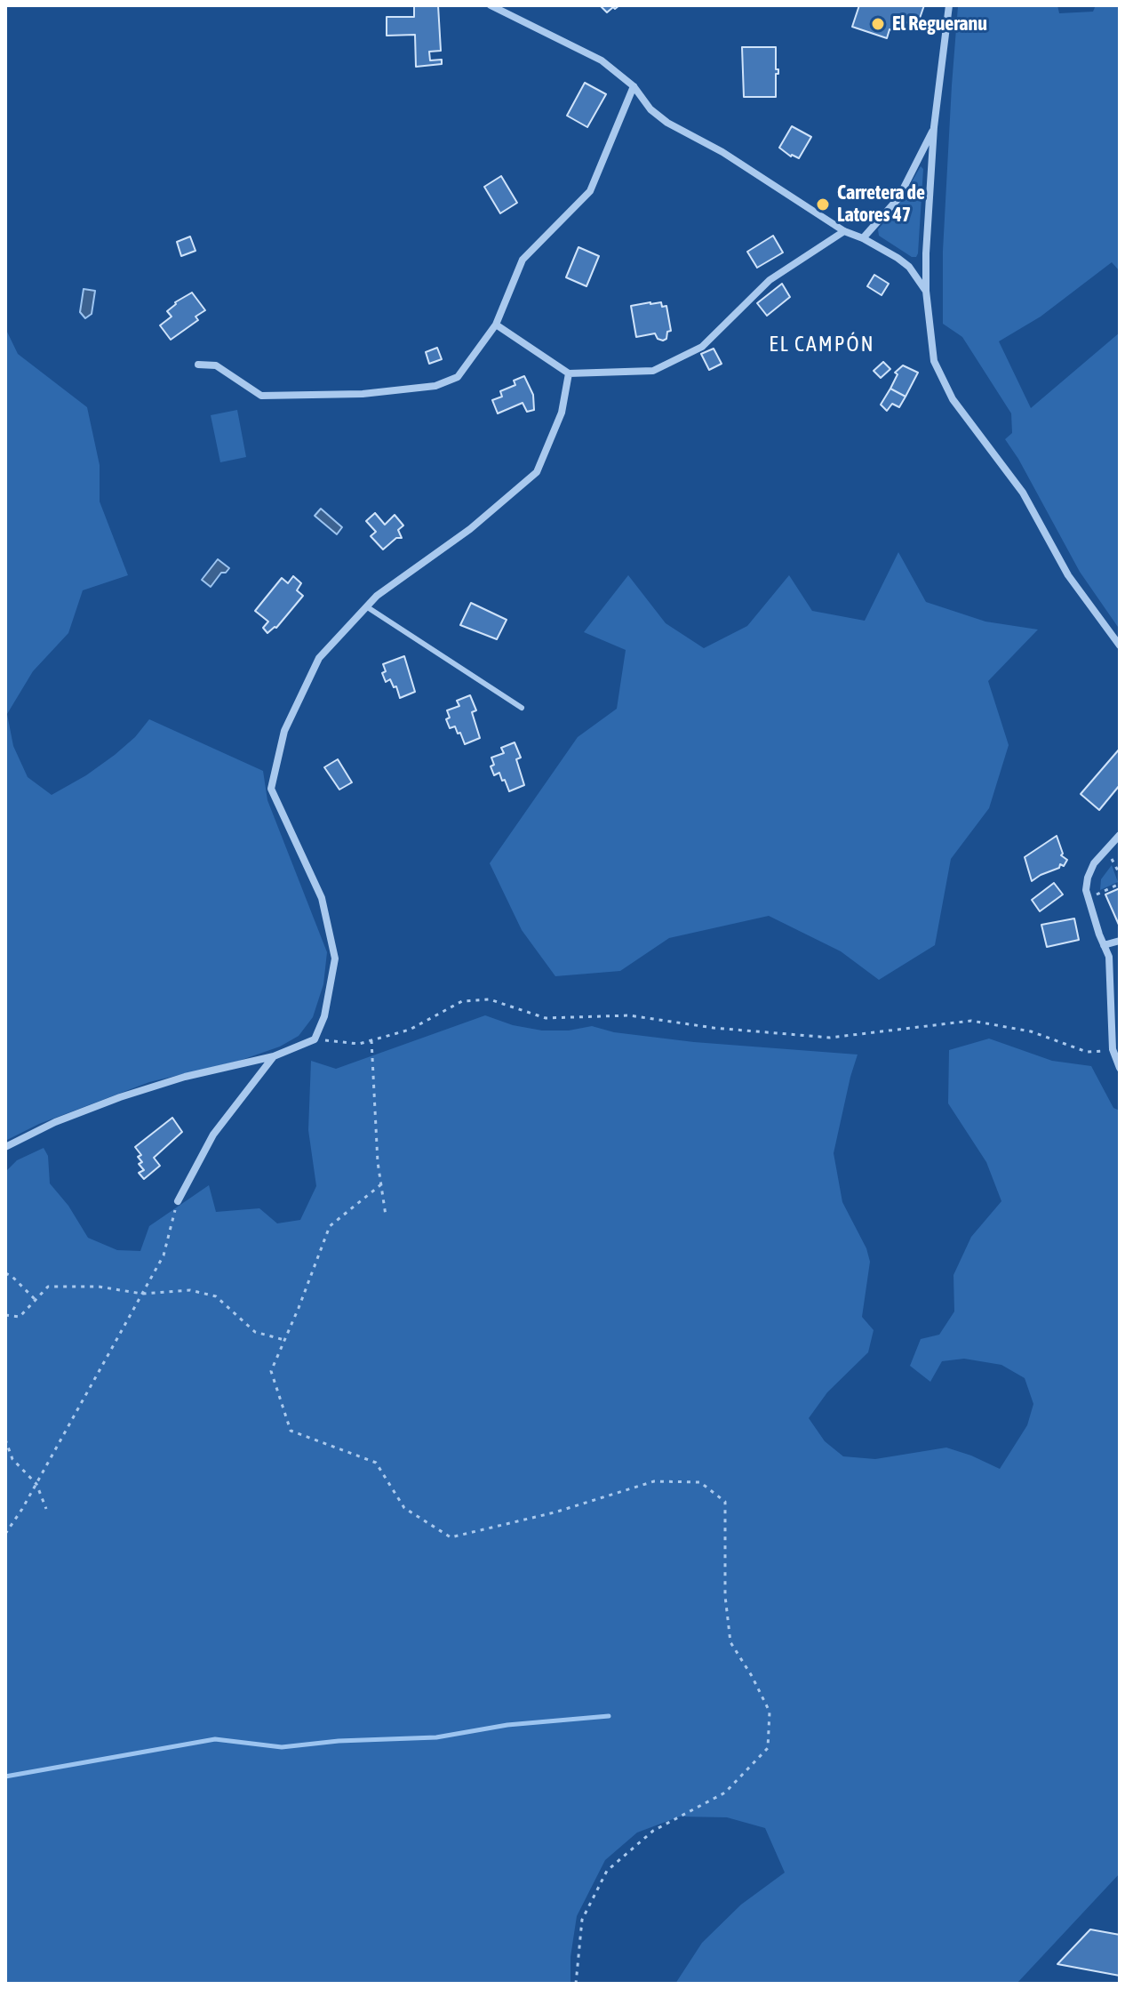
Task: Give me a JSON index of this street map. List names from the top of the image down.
{
  "districts": ["EL CAMPÓN"],
  "places": ["El Regueranu", "Carretera de Latores 47"]
}
